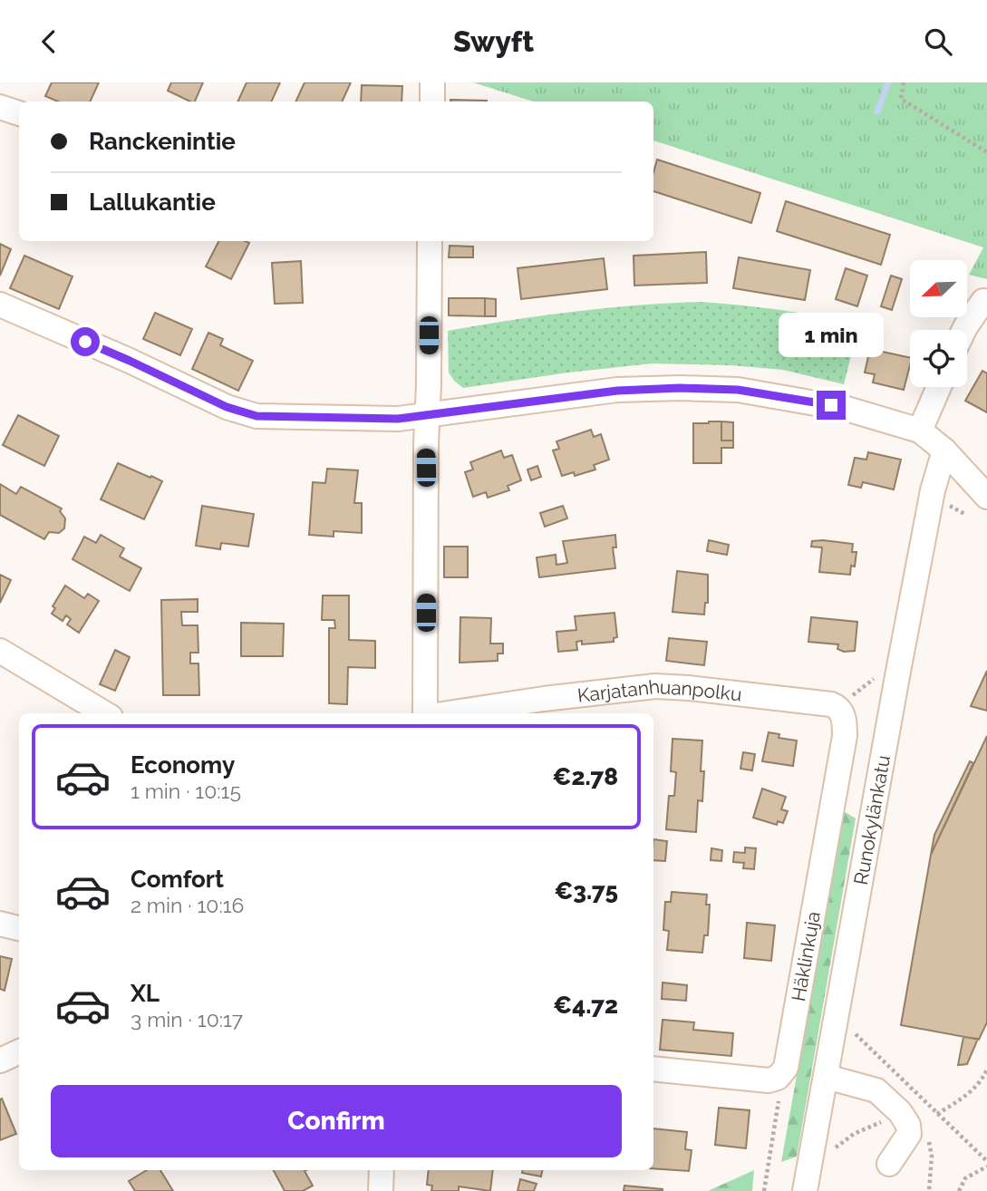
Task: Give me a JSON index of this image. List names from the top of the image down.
{
  "streets": {
    "street": ["Karjatanhuanpolku", "Runokylänkatu", "Häklinkuja"]
  },
  "crossings": [
    ["Karjatanhuanpolku", "Häklinkuja"]
  ],
  "north": "bottom left",
  "page": {
    "header": "Swyft",
    "banner": ["Ranckenintie", "Lallukantie"],
    "bubble": "1 min",
    "list": [
      {
        "name": "Economy",
        "note": "1 min · 10:15",
        "value": "€2.78"
      },
      {
        "name": "Comfort",
        "note": "2 min · 10:16",
        "value": "€3.75"
      },
      {
        "name": "XL",
        "note": "3 min · 10:17",
        "value": "€4.72"
      }
    ],
    "buttons": "Confirm"
  }
}
